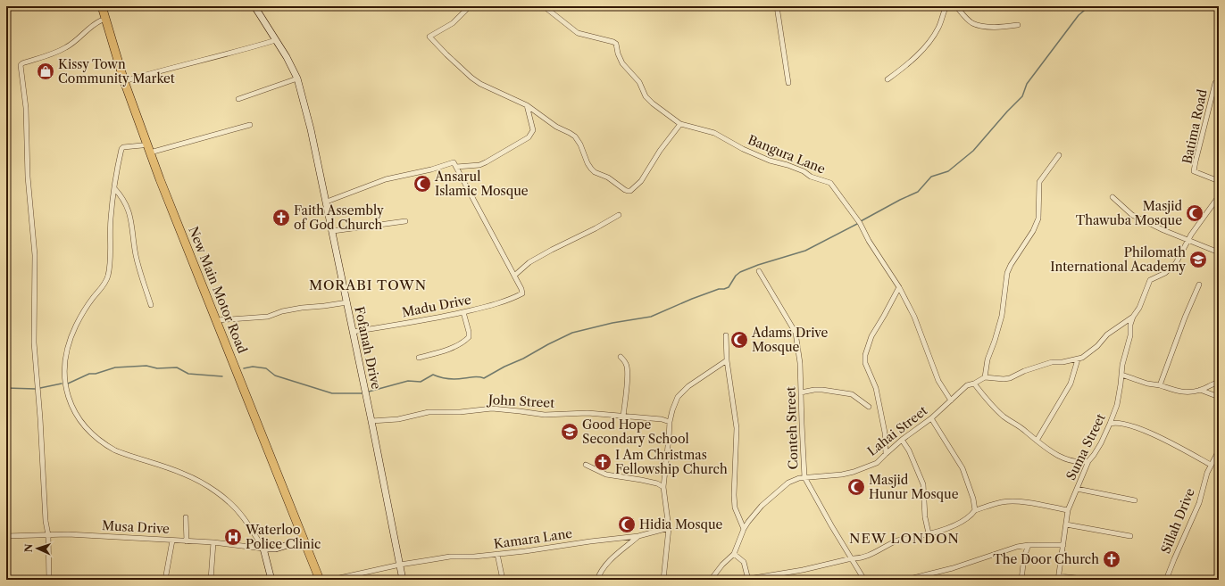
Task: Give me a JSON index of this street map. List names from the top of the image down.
{
  "streets": {
    "highway": ["New Main Motor Road"],
    "street": [
      "Batima Road",
      "Bangura Lane",
      "Madu Drive",
      "Fofanah Drive",
      "John Street",
      "Conteh Street",
      "Lahai Street",
      "Suma Street",
      "Sillah Drive",
      "Musa Drive",
      "Kamara Lane"
    ]
  },
  "crossings": [
    ["Bangura Lane", "Lahai Street"],
    ["Madu Drive", "Fofanah Drive"],
    ["Fofanah Drive", "John Street"],
    ["Fofanah Drive", "Kamara Lane"],
    ["Conteh Street", "Lahai Street"]
  ],
  "districts": ["MORABI TOWN", "NEW LONDON"],
  "places": {
    "shop": ["Kissy Town Community Market"],
    "mosque": [
      "Ansarul Islamic Mosque",
      "Masjid Thawuba Mosque",
      "Adams Drive Mosque",
      "Masjid Hunur Mosque",
      "Hidia Mosque"
    ],
    "church": ["Faith Assembly of God Church", "I Am Christmas Fellowship Church", "The Door Church"],
    "school or university": ["Philomath International Academy", "Good Hope Secondary School"],
    "hospital": ["Waterloo Police Clinic"]
  },
  "north": "left"
}
